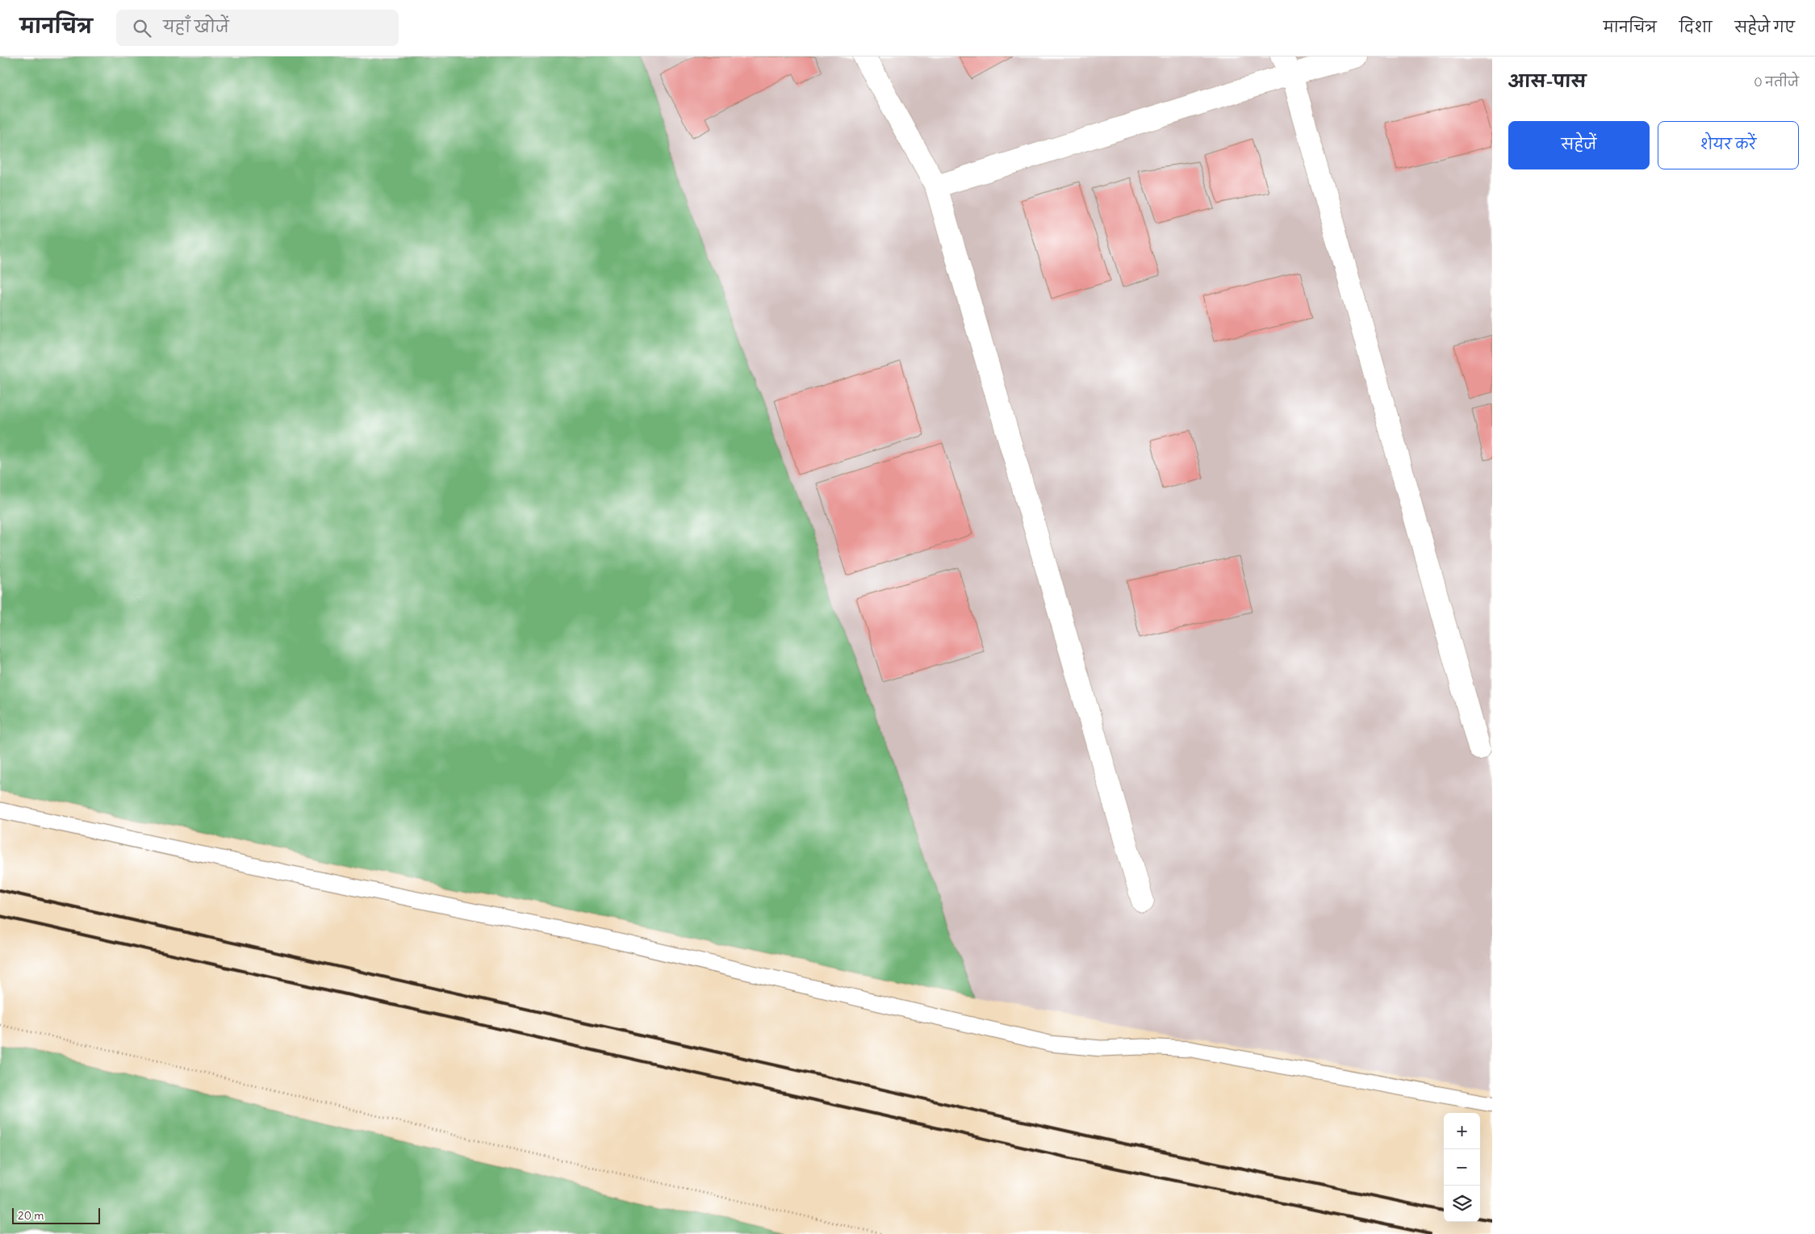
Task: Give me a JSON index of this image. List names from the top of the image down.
{
  "scale_bar": "20 m",
  "page": {
    "header": "मानचित्र",
    "search": "यहाँ खोजें",
    "nav": ["मानचित्र", "दिशा", "सहेजे गए"],
    "heading": ["आस-पास", "0 नतीजे"],
    "buttons": ["सहेजें", "शेयर करें"],
    "map_buttons": ["+", "−"],
    "scale": "20 m"
  }
}
